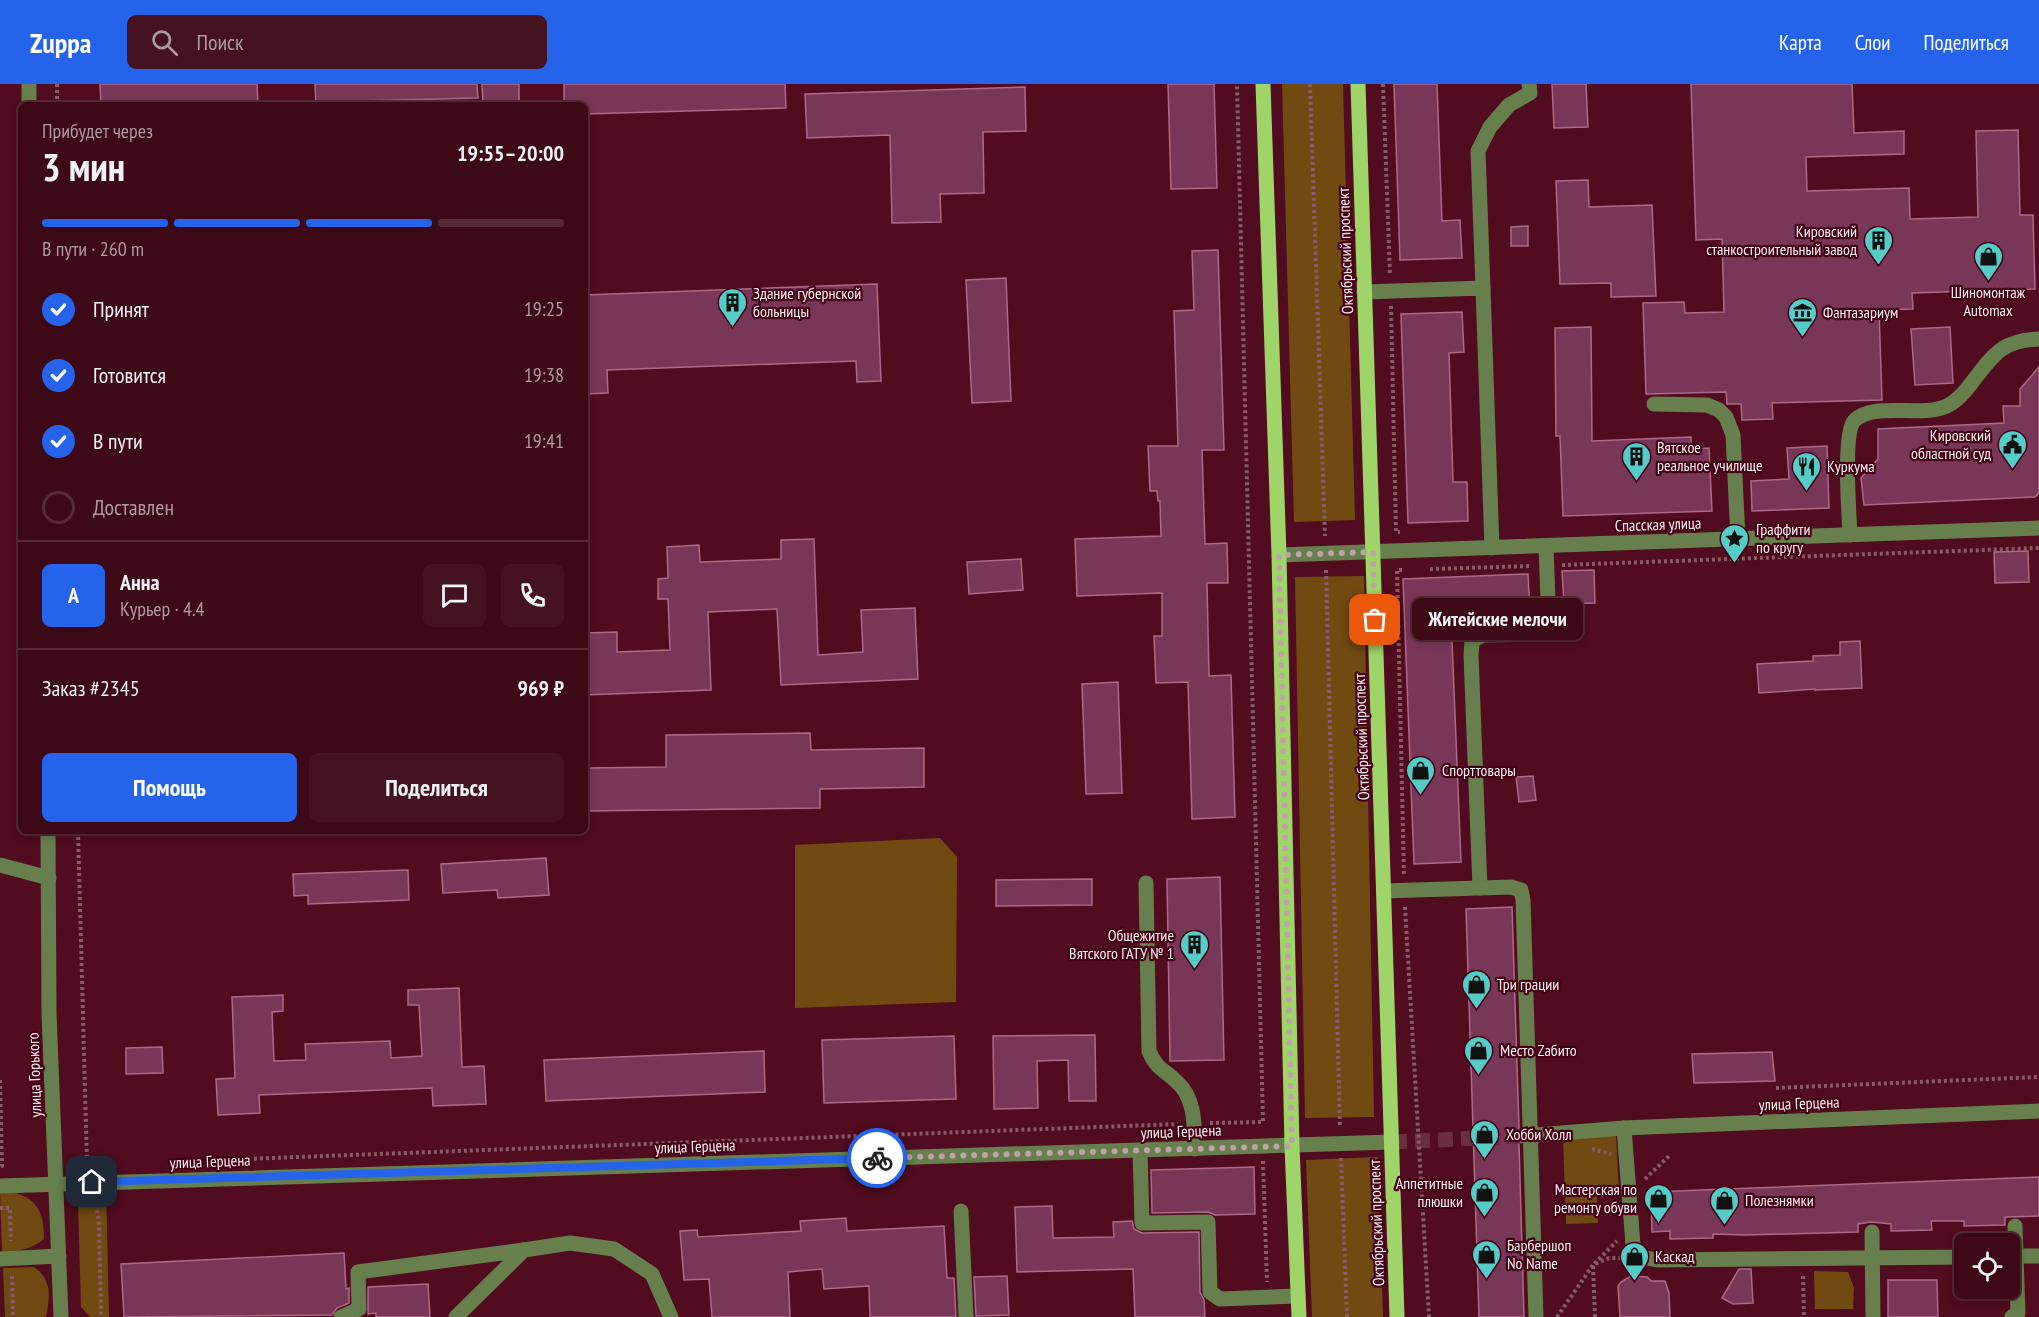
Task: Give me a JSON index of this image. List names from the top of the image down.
{
  "streets": {
    "main road": ["Октябрьский проспект"],
    "street": ["Спасская улица", "улица Горького", "улица Герцена"]
  },
  "crossings": [
    ["Октябрьский проспект", "Спасская улица"],
    ["Октябрьский проспект", "улица Герцена"],
    ["улица Горького", "улица Герцена"]
  ],
  "places": {
    "building": [
      "Кировский станкостроительный завод",
      "Здание губернской больницы",
      "Вятское реальное училище",
      "Общежитие Вятского ГАТУ № 1"
    ],
    "shop": [
      "Шиномонтаж Automax",
      "Спорттовары",
      "Три грации",
      "Место Zабито",
      "Хобби Холл",
      "Аппетитные плюшки",
      "Мастерская по ремонту обуви",
      "Полезнямки",
      "Барбершоп No Name",
      "Каскад"
    ],
    "museum": ["Фантазариум"],
    "public building": ["Кировский областной суд"],
    "restaurant": ["Куркума"],
    "place": ["Граффити по кругу"],
    "other": ["Житейские мелочи"]
  },
  "page": {
    "header": "Zuppa",
    "search": "Поиск",
    "nav": ["Карта", "Слои", "Поделиться"],
    "heading": ["3 мин", "Прибудет через", "19:55–20:00"],
    "panel": [
      "Анна",
      "Курьер · 4.4",
      "Заказ #2345",
      "969 ₽"
    ],
    "bar": "В пути · 260 m",
    "list": [
      ["Принят", "19:25"],
      ["Готовится", "19:38"],
      ["В пути", "19:41"],
      "Доставлен"
    ],
    "round": "А",
    "bubble": "Житейские мелочи",
    "buttons": ["Помощь", "Поделиться"]
  }
}
